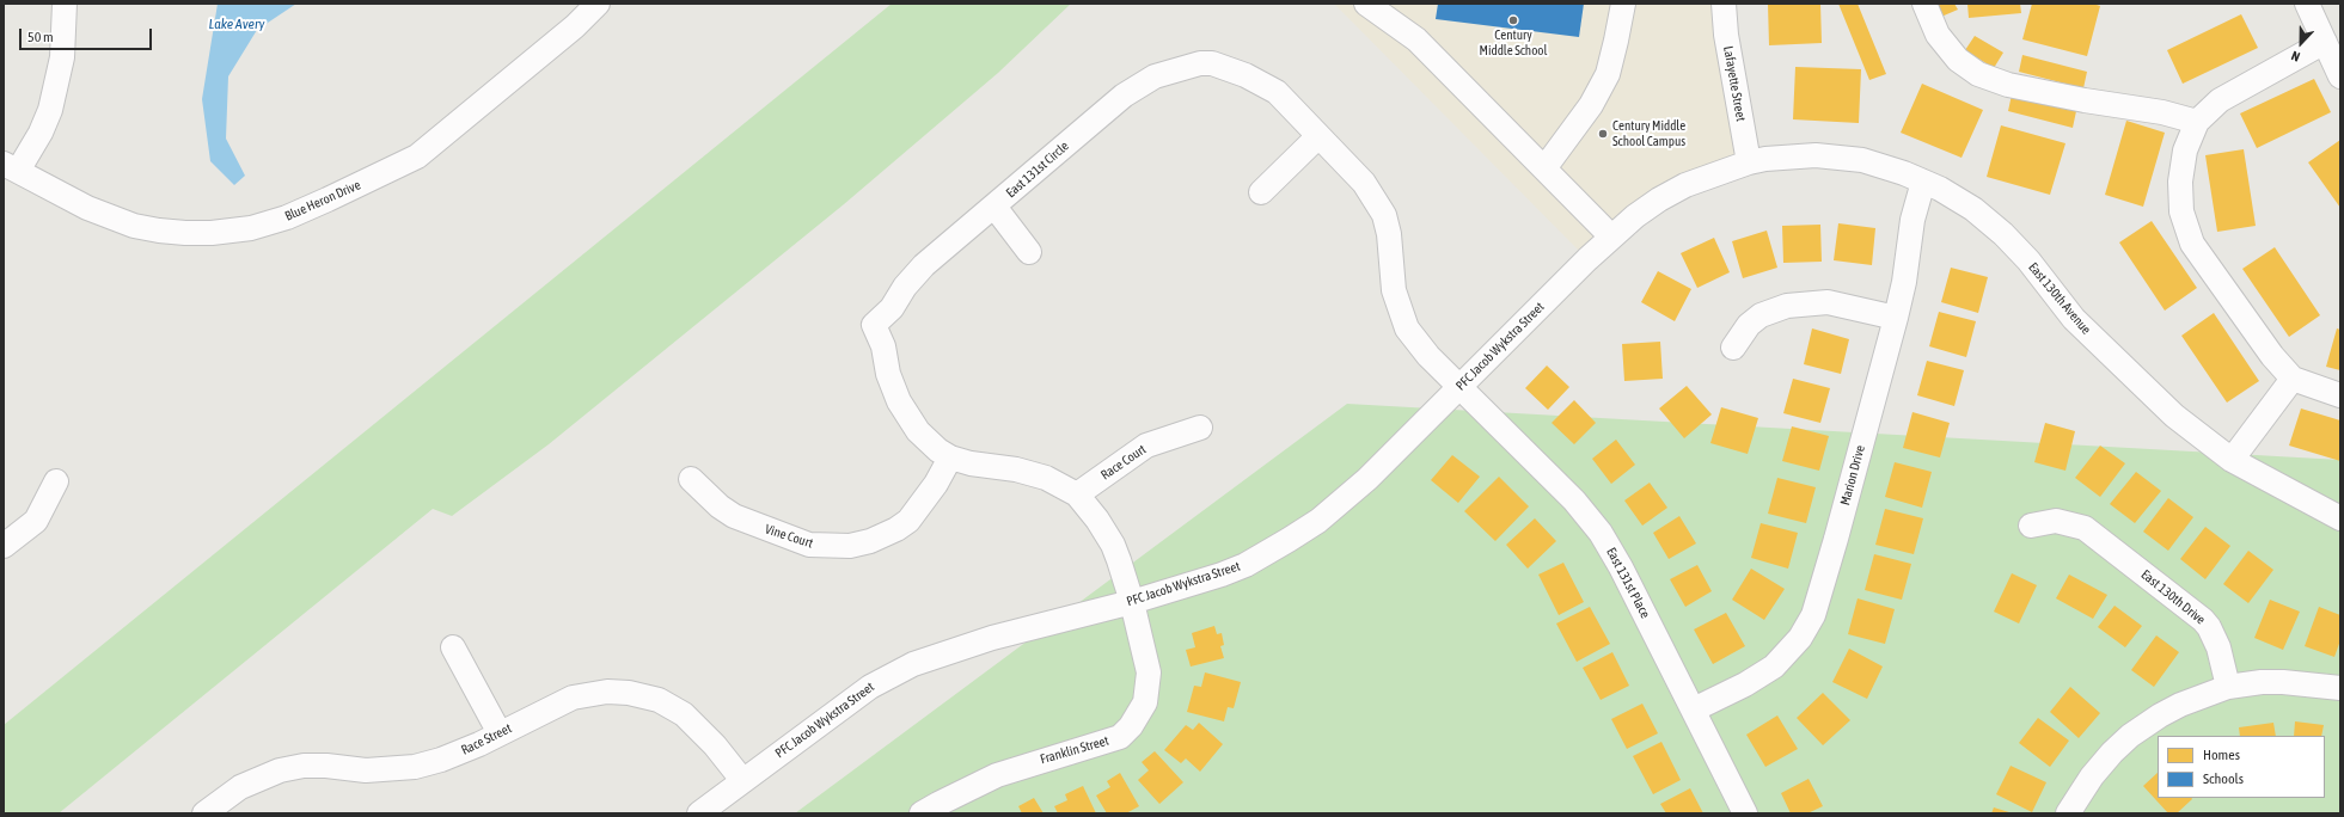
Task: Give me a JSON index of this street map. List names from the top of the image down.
{
  "streets": {
    "street": [
      "Lafayette Street",
      "East 131st Circle",
      "Blue Heron Drive",
      "East 130th Avenue",
      "PFC Jacob Wykstra Street",
      "Race Court",
      "Marion Drive",
      "Vine Court",
      "East 131st Place",
      "East 130th Drive",
      "Race Street",
      "Franklin Street"
    ]
  },
  "crossings": [
    ["Lafayette Street", "East 130th Avenue"],
    ["Lafayette Street", "PFC Jacob Wykstra Street"],
    ["East 131st Circle", "PFC Jacob Wykstra Street"],
    ["East 131st Circle", "Race Court"],
    ["East 131st Circle", "Vine Court"],
    ["East 131st Circle", "East 131st Place"],
    ["East 131st Circle", "Franklin Street"],
    ["East 130th Avenue", "PFC Jacob Wykstra Street"],
    ["East 130th Avenue", "Marion Drive"],
    ["PFC Jacob Wykstra Street", "East 131st Place"],
    ["PFC Jacob Wykstra Street", "Race Street"],
    ["PFC Jacob Wykstra Street", "Franklin Street"],
    ["Marion Drive", "East 131st Place"]
  ],
  "water": ["Lake Avery"],
  "places": ["Century Middle School", "Century Middle School Campus"],
  "legend": ["Homes", "Schools"],
  "scale_bar": "50 m",
  "north": "bottom"
}
